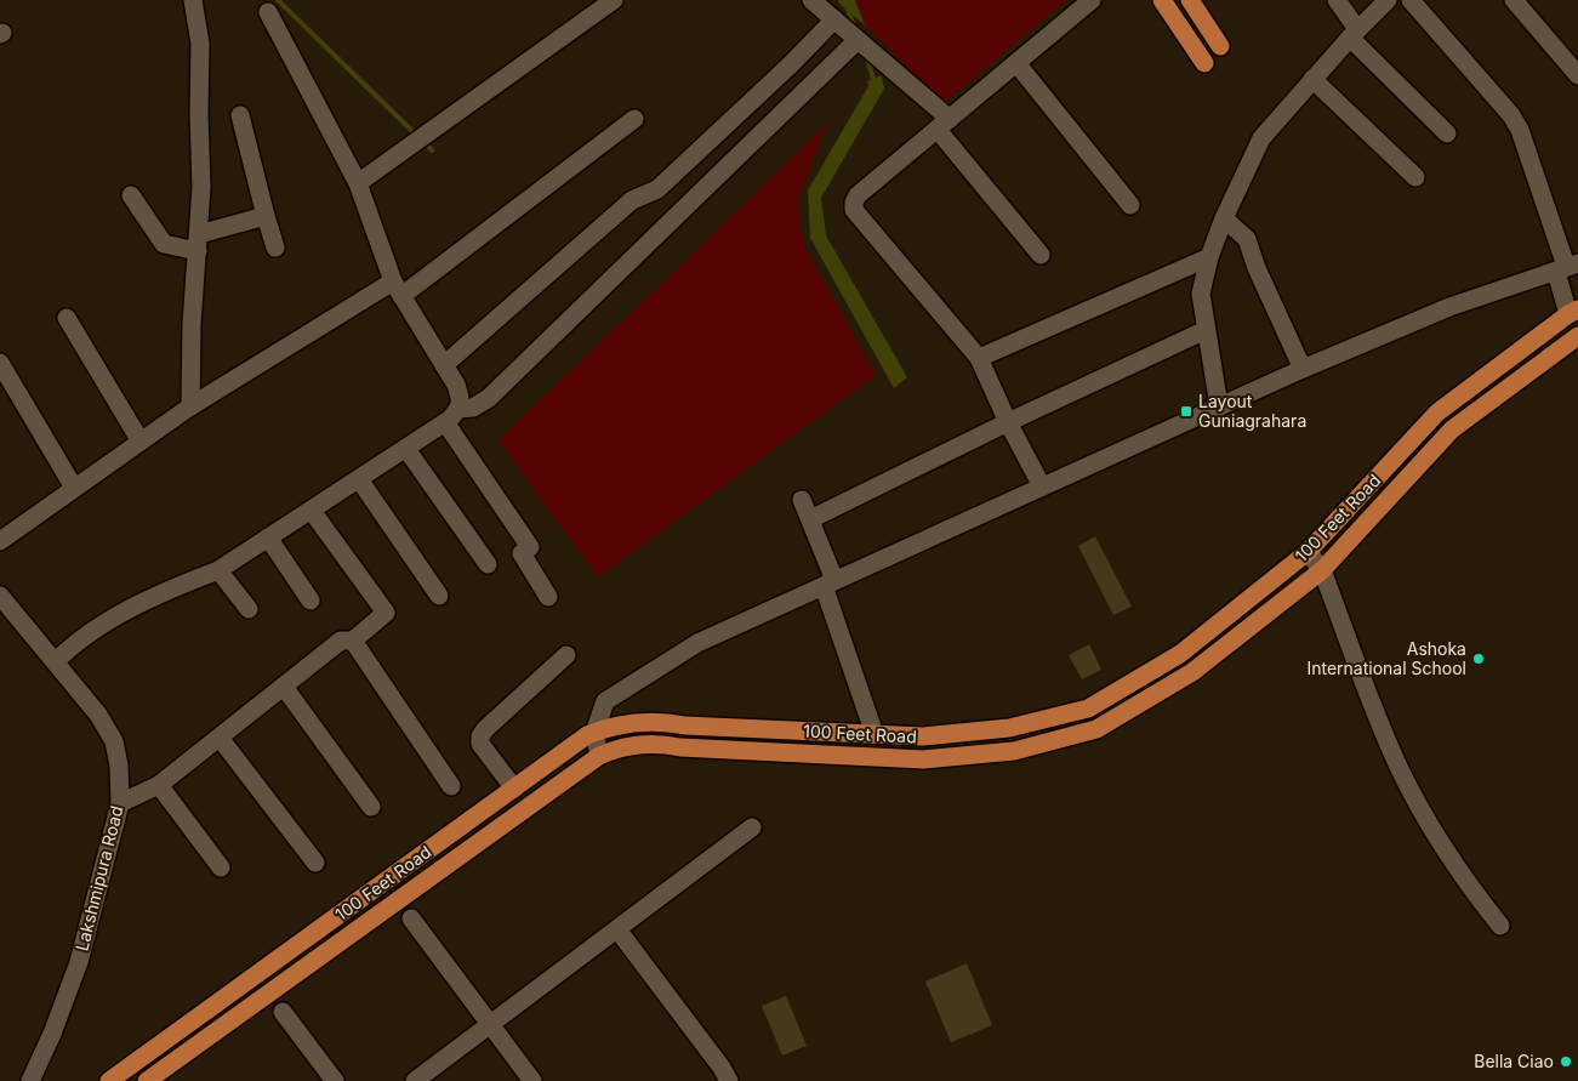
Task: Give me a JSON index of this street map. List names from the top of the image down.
{
  "streets": {
    "main road": ["100 Feet Road"],
    "street": ["Lakshmipura Road"]
  },
  "places": {
    "transit": ["Layout Guniagrahara"],
    "other": ["Ashoka International School", "Bella Ciao"]
  }
}
